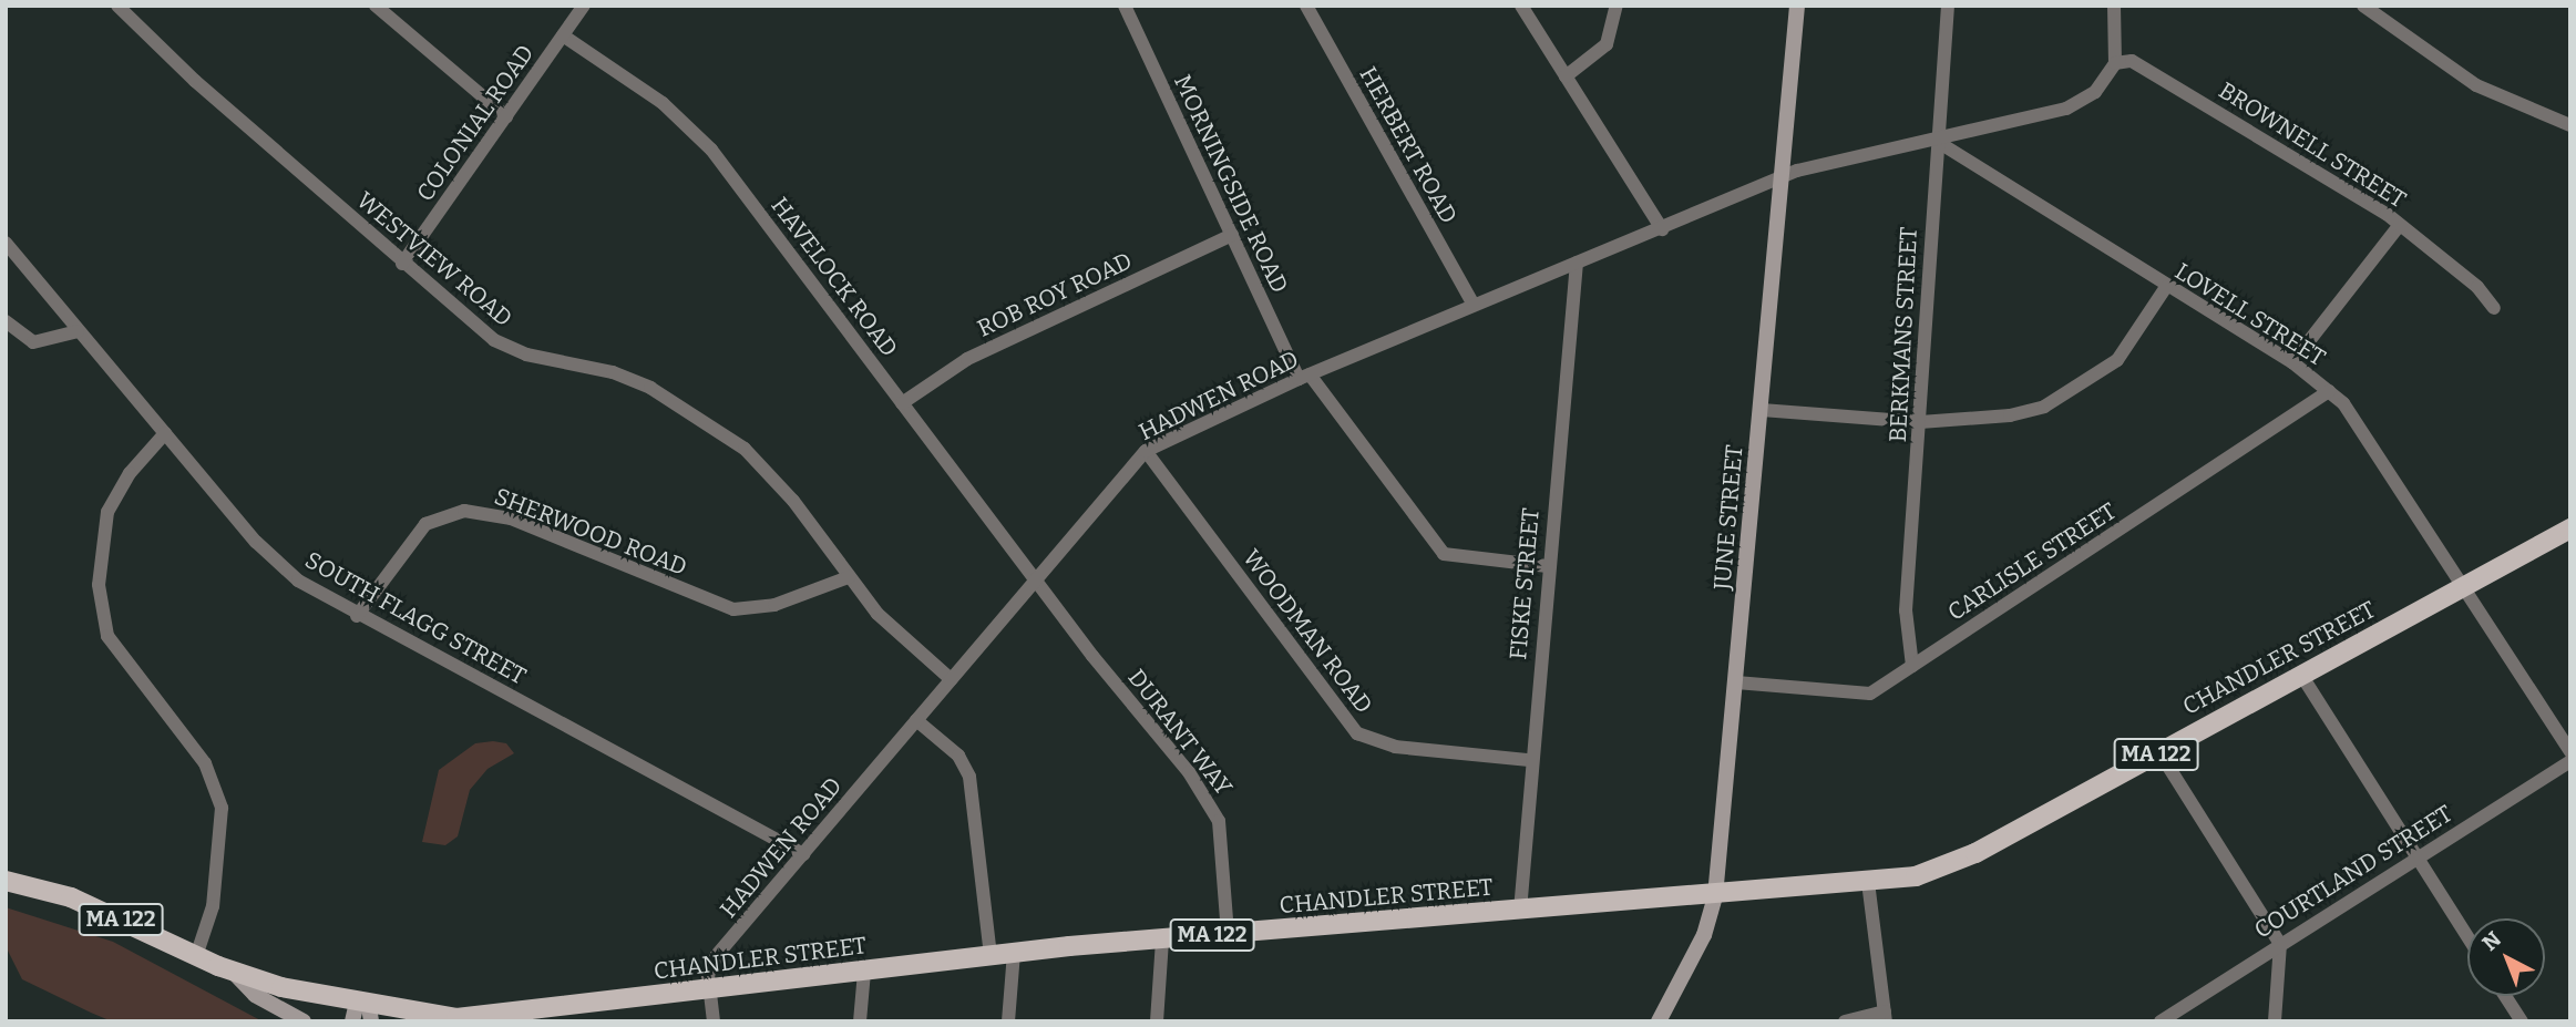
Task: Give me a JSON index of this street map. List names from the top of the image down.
{
  "streets": {
    "main road": ["CHANDLER STREET", "MA 122"],
    "street": [
      "COLONIAL ROAD",
      "HERBERT ROAD",
      "BROWNELL STREET",
      "MORNINGSIDE ROAD",
      "WESTVIEW ROAD",
      "HAVELOCK ROAD",
      "ROB ROY ROAD",
      "LOVELL STREET",
      "BERKMANS STREET",
      "HADWEN ROAD",
      "JUNE STREET",
      "SHERWOOD ROAD",
      "CARLISLE STREET",
      "FISKE STREET",
      "SOUTH FLAGG STREET",
      "WOODMAN ROAD",
      "DURANT WAY",
      "COURTLAND STREET"
    ]
  },
  "crossings": [
    ["COLONIAL ROAD", "WESTVIEW ROAD"],
    ["COLONIAL ROAD", "HAVELOCK ROAD"],
    ["HERBERT ROAD", "HADWEN ROAD"],
    ["MORNINGSIDE ROAD", "ROB ROY ROAD"],
    ["MORNINGSIDE ROAD", "HADWEN ROAD"],
    ["MORNINGSIDE ROAD", "FISKE STREET"],
    ["WESTVIEW ROAD", "HADWEN ROAD"],
    ["WESTVIEW ROAD", "SHERWOOD ROAD"],
    ["HAVELOCK ROAD", "ROB ROY ROAD"],
    ["HAVELOCK ROAD", "HADWEN ROAD"],
    ["HAVELOCK ROAD", "DURANT WAY"],
    ["LOVELL STREET", "BERKMANS STREET"],
    ["LOVELL STREET", "CARLISLE STREET"],
    ["LOVELL STREET", "CHANDLER STREET"],
    ["BERKMANS STREET", "CARLISLE STREET"],
    ["HADWEN ROAD", "JUNE STREET"],
    ["HADWEN ROAD", "FISKE STREET"],
    ["HADWEN ROAD", "SOUTH FLAGG STREET"],
    ["HADWEN ROAD", "WOODMAN ROAD"],
    ["HADWEN ROAD", "CHANDLER STREET"],
    ["HADWEN ROAD", "DURANT WAY"],
    ["JUNE STREET", "CARLISLE STREET"],
    ["JUNE STREET", "CHANDLER STREET"],
    ["SHERWOOD ROAD", "SOUTH FLAGG STREET"],
    ["FISKE STREET", "WOODMAN ROAD"],
    ["FISKE STREET", "CHANDLER STREET"],
    ["CHANDLER STREET", "DURANT WAY"]
  ],
  "north": "top left"
}
